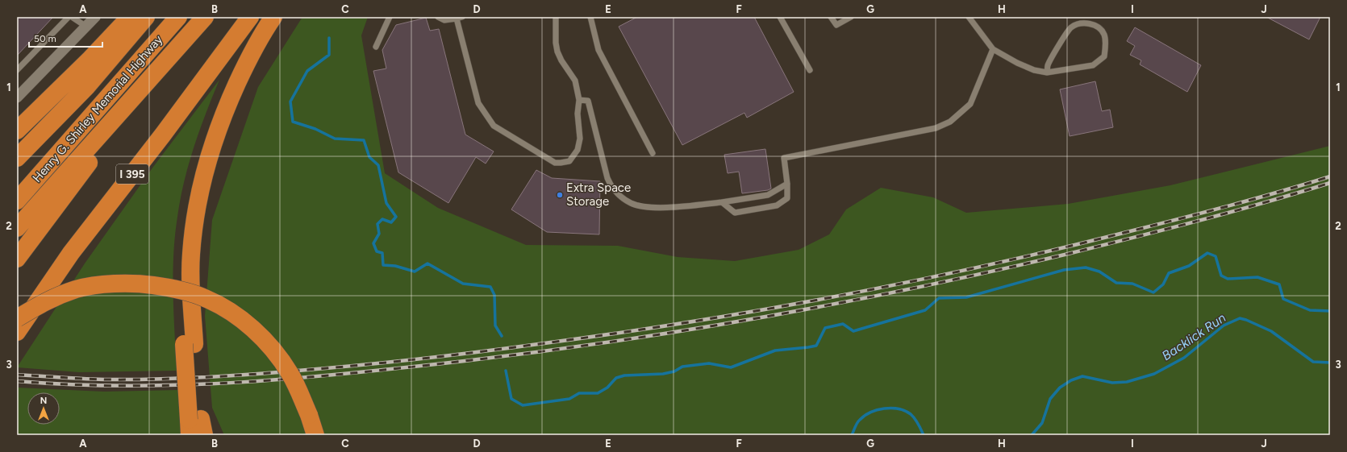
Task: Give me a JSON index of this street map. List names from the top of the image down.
{
  "streets": {
    "highway": ["Henry G. Shirley Memorial Highway", "I 395"]
  },
  "water": ["Backlick Run"],
  "places": ["Extra Space Storage"],
  "scale_bar": "50 m",
  "north": "top",
  "grid": {
    "columns": [
      "A",
      "B",
      "C",
      "D",
      "E",
      "F",
      "G",
      "H",
      "I",
      "J"
    ],
    "rows": ["1", "2", "3"]
  }
}
